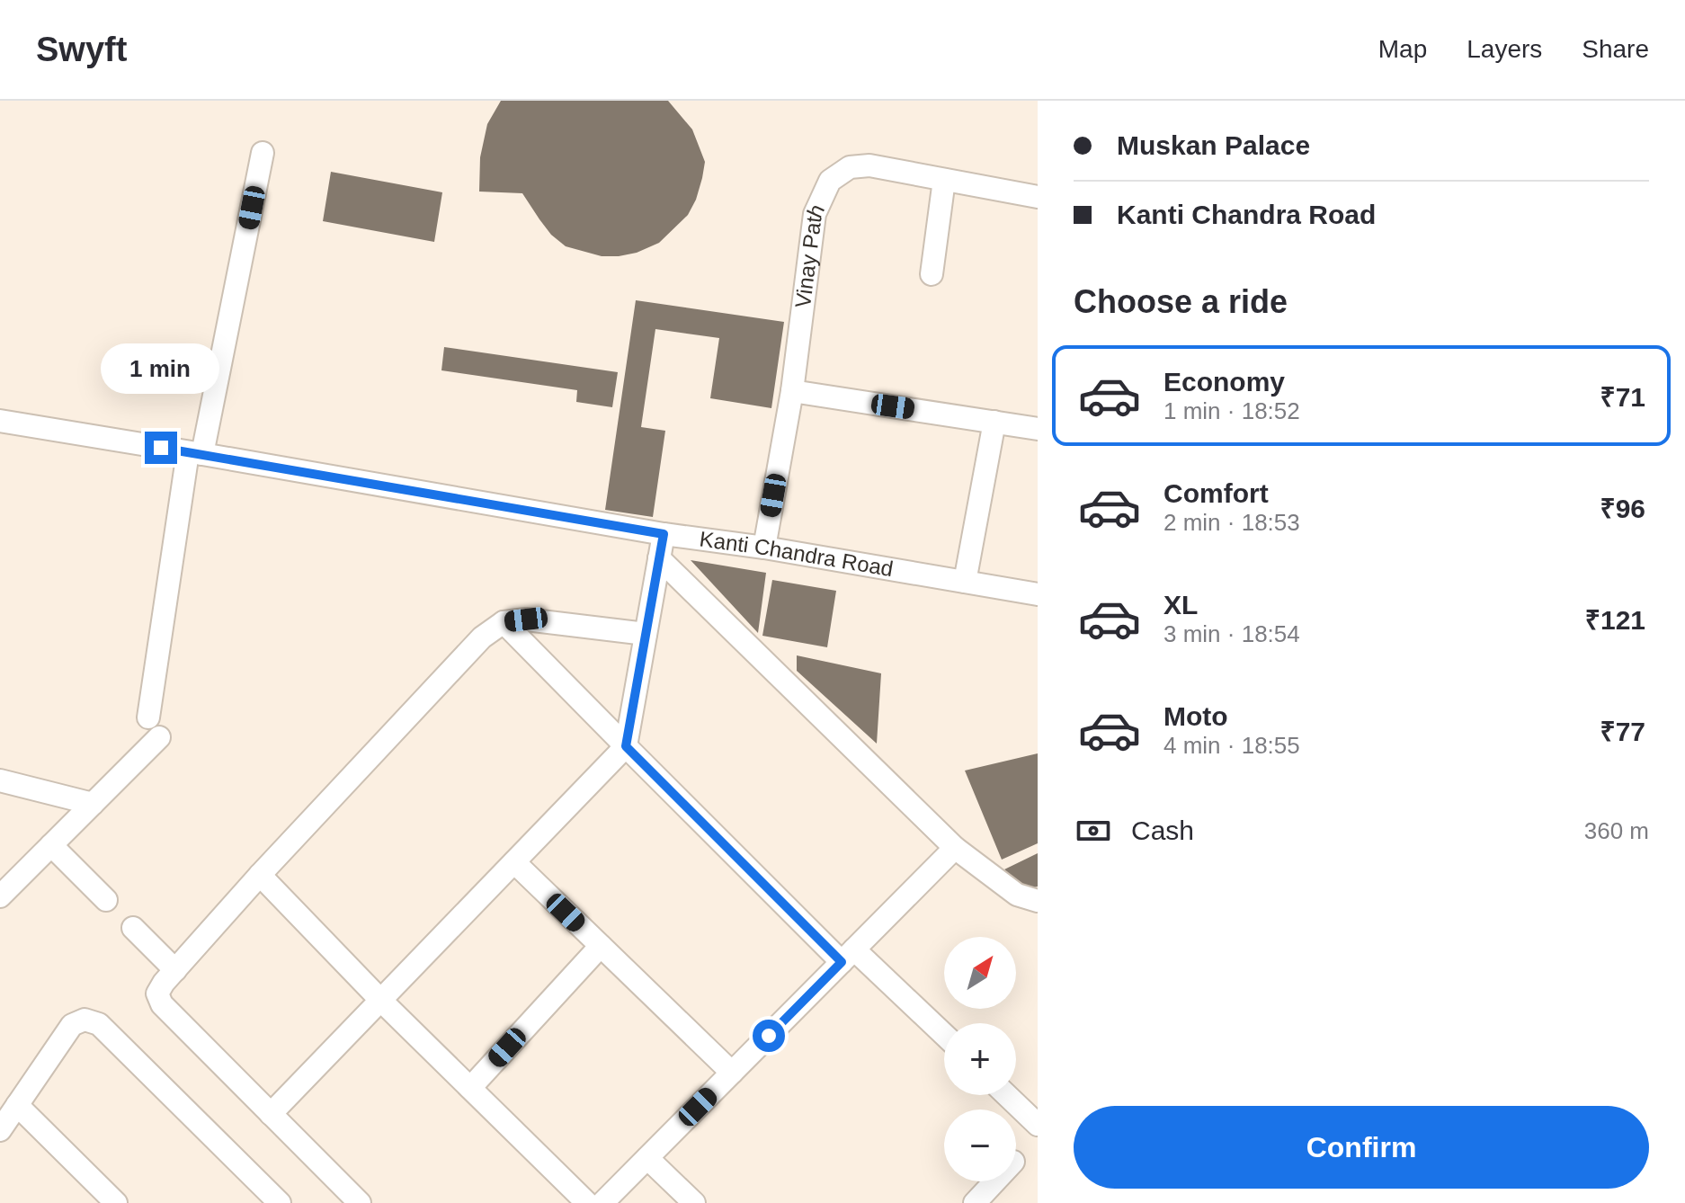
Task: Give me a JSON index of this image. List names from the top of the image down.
{
  "streets": {
    "street": ["Vinay Path", "Kanti Chandra Road"]
  },
  "crossings": [
    ["Vinay Path", "Kanti Chandra Road"]
  ],
  "north": "top right",
  "page": {
    "header": "Swyft",
    "nav": ["Map", "Layers", "Share"],
    "banner": ["Muskan Palace", "Kanti Chandra Road"],
    "heading": "Choose a ride",
    "bubble": "1 min",
    "list": [
      {
        "name": "Economy",
        "note": "1 min · 18:52",
        "value": "₹71"
      },
      {
        "name": "Comfort",
        "note": "2 min · 18:53",
        "value": "₹96"
      },
      {
        "name": "XL",
        "note": "3 min · 18:54",
        "value": "₹121"
      },
      {
        "name": "Moto",
        "note": "4 min · 18:55",
        "value": "₹77"
      }
    ],
    "pay": ["Cash", "360 m"],
    "map_buttons": ["+", "−"],
    "buttons": "Confirm"
  }
}
